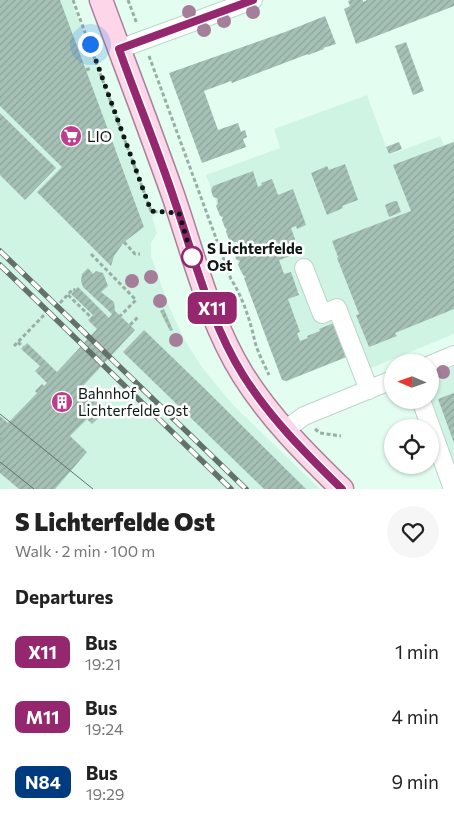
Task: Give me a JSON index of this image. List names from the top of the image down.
{
  "places": {
    "supermarket": ["LIO"],
    "other": ["S Lichterfelde Ost"],
    "building": ["Bahnhof Lichterfelde Ost"]
  },
  "lines": ["bus line X11"],
  "north": "left",
  "page": {
    "on_map": "X11",
    "heading": [
      ["S Lichterfelde Ost", "Walk · 2 min · 100 m"],
      "Departures"
    ],
    "list": [
      {
        "mark": "X11",
        "name": "Bus",
        "note": "19:21",
        "value": "1 min"
      },
      {
        "mark": "M11",
        "name": "Bus",
        "note": "19:24",
        "value": "4 min"
      },
      {
        "mark": "N84",
        "name": "Bus",
        "note": "19:29",
        "value": "9 min"
      }
    ]
  }
}
